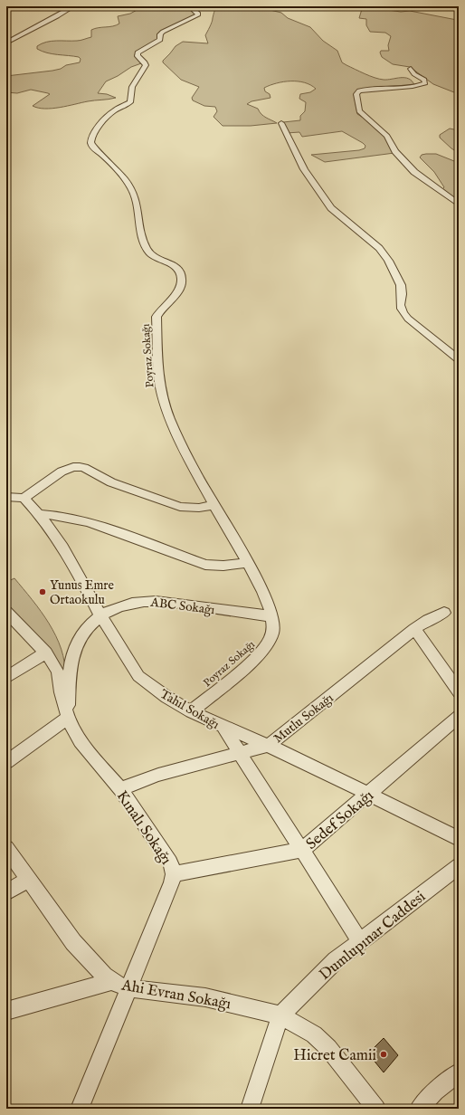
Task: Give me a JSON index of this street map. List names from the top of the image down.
{
  "streets": {
    "street": [
      "Poyraz Sokağı",
      "ABC Sokağı",
      "Tahıl Sokağı",
      "Mutlu Sokağı",
      "Sedef Sokağı",
      "Kınalı Sokağı",
      "Dumlupınar Caddesi",
      "Ahi Evran Sokağı"
    ]
  },
  "crossings": [
    ["Poyraz Sokağı", "ABC Sokağı"],
    ["Poyraz Sokağı", "Tahıl Sokağı"],
    ["ABC Sokağı", "Tahıl Sokağı"],
    ["ABC Sokağı", "Kınalı Sokağı"],
    ["Tahıl Sokağı", "Mutlu Sokağı"],
    ["Tahıl Sokağı", "Sedef Sokağı"],
    ["Tahıl Sokağı", "Dumlupınar Caddesi"],
    ["Mutlu Sokağı", "Kınalı Sokağı"],
    ["Sedef Sokağı", "Kınalı Sokağı"],
    ["Kınalı Sokağı", "Ahi Evran Sokağı"],
    ["Dumlupınar Caddesi", "Ahi Evran Sokağı"]
  ],
  "places": ["Yunus Emre Ortaokulu", "Hicret Camii"]
}
